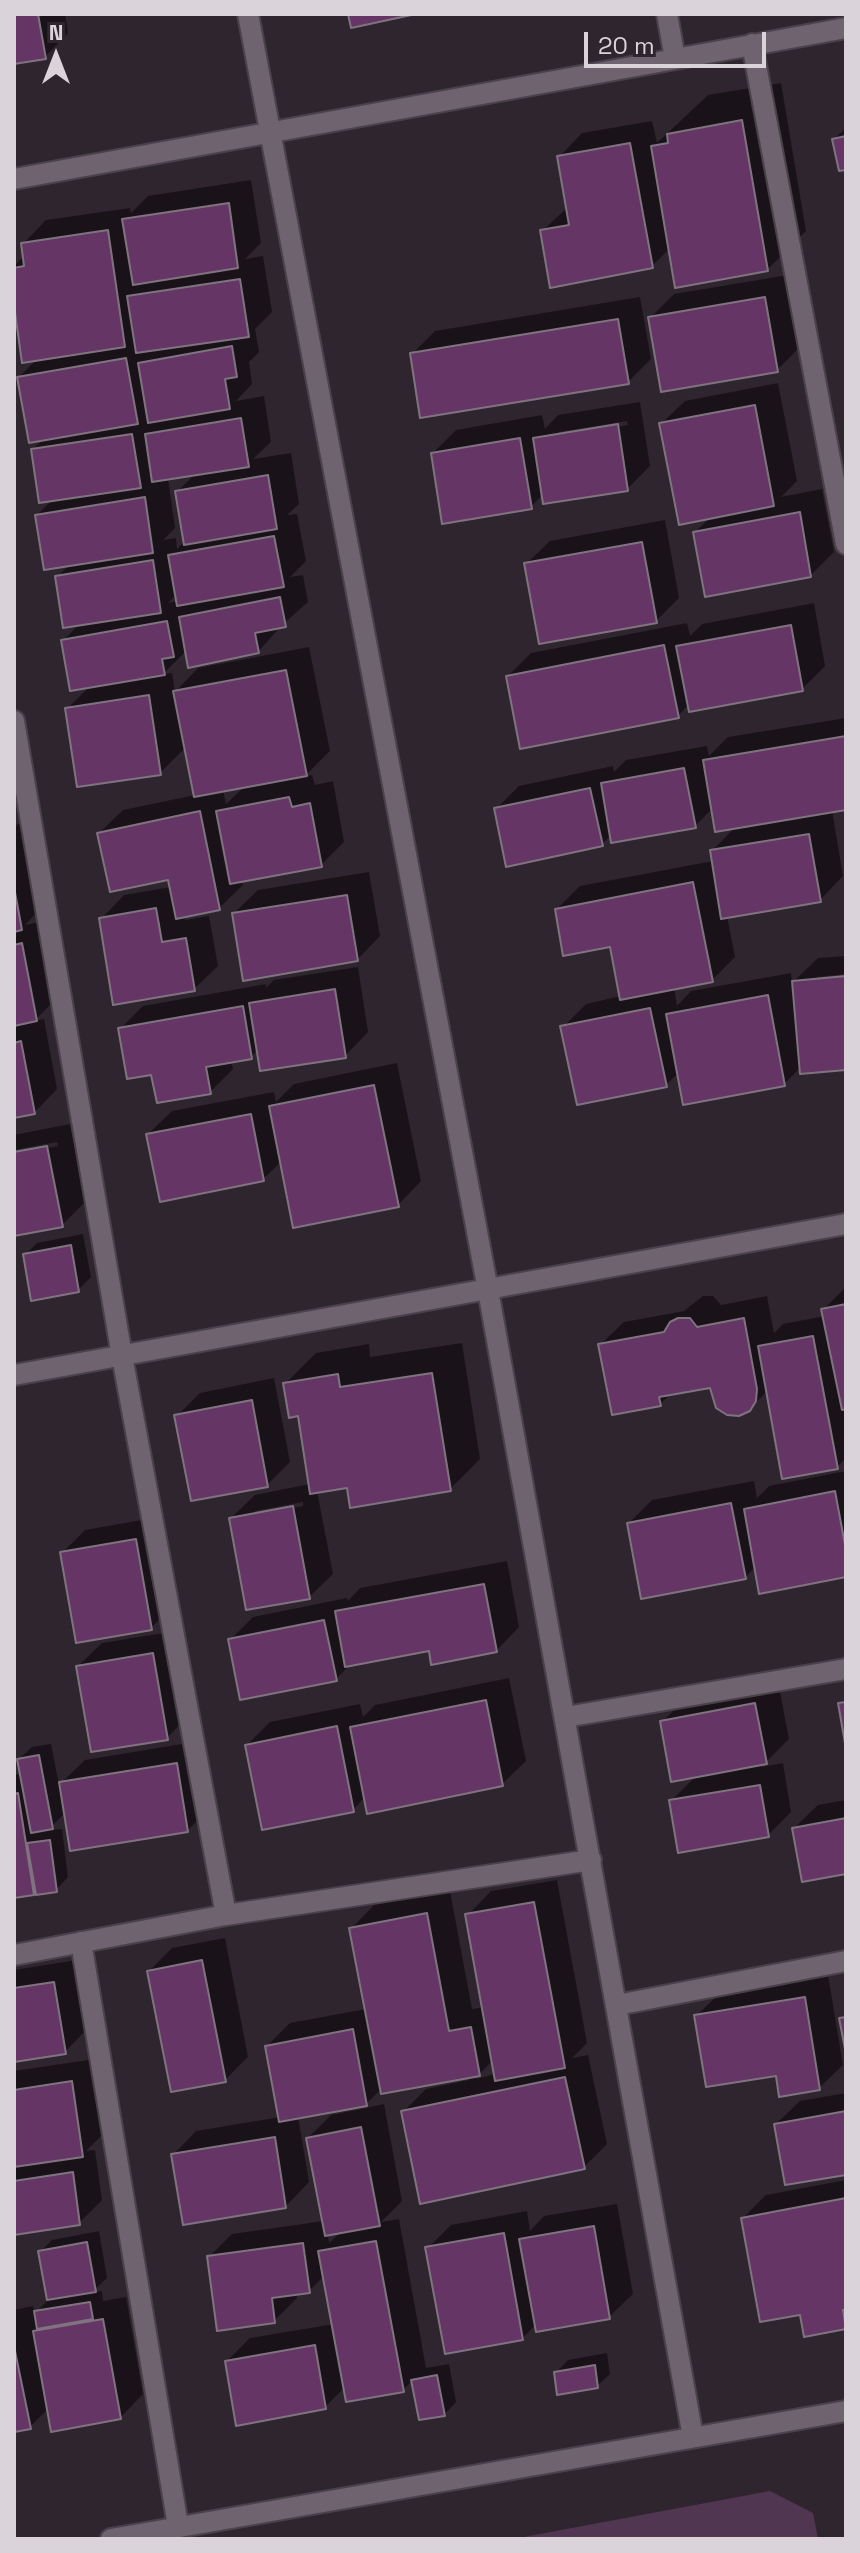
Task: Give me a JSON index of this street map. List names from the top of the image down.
{
  "scale_bar": "20 m",
  "north": "top"
}
